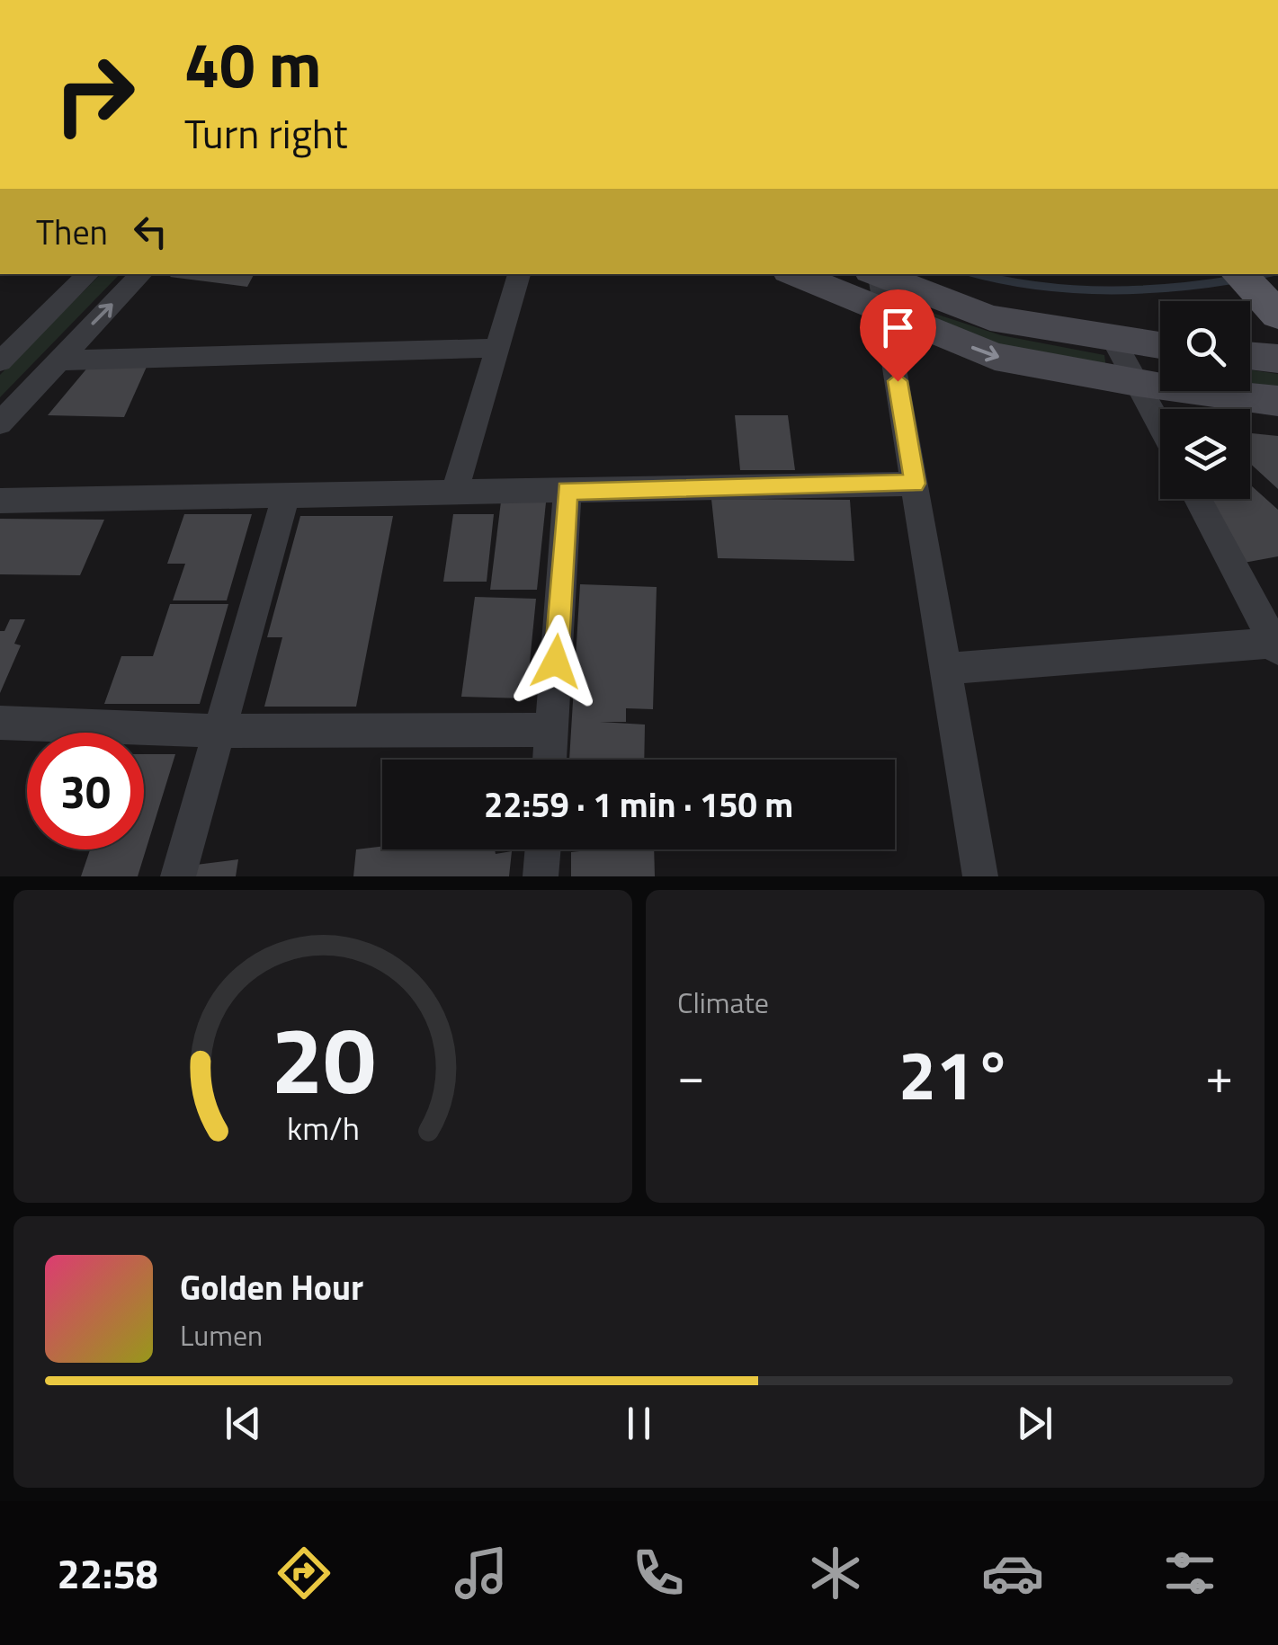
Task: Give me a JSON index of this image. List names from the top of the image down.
{
  "page": {
    "turn": ["40 m", "Turn right"],
    "then": "Then",
    "limit": "30",
    "trip": "22:59 · 1 min · 150 m",
    "tile": "Climate",
    "heat": ["−", "21°", "+"],
    "song": ["Golden Hour", "Lumen"],
    "tabs": "22:58",
    "gauge": ["20", "km/h"]
  }
}
